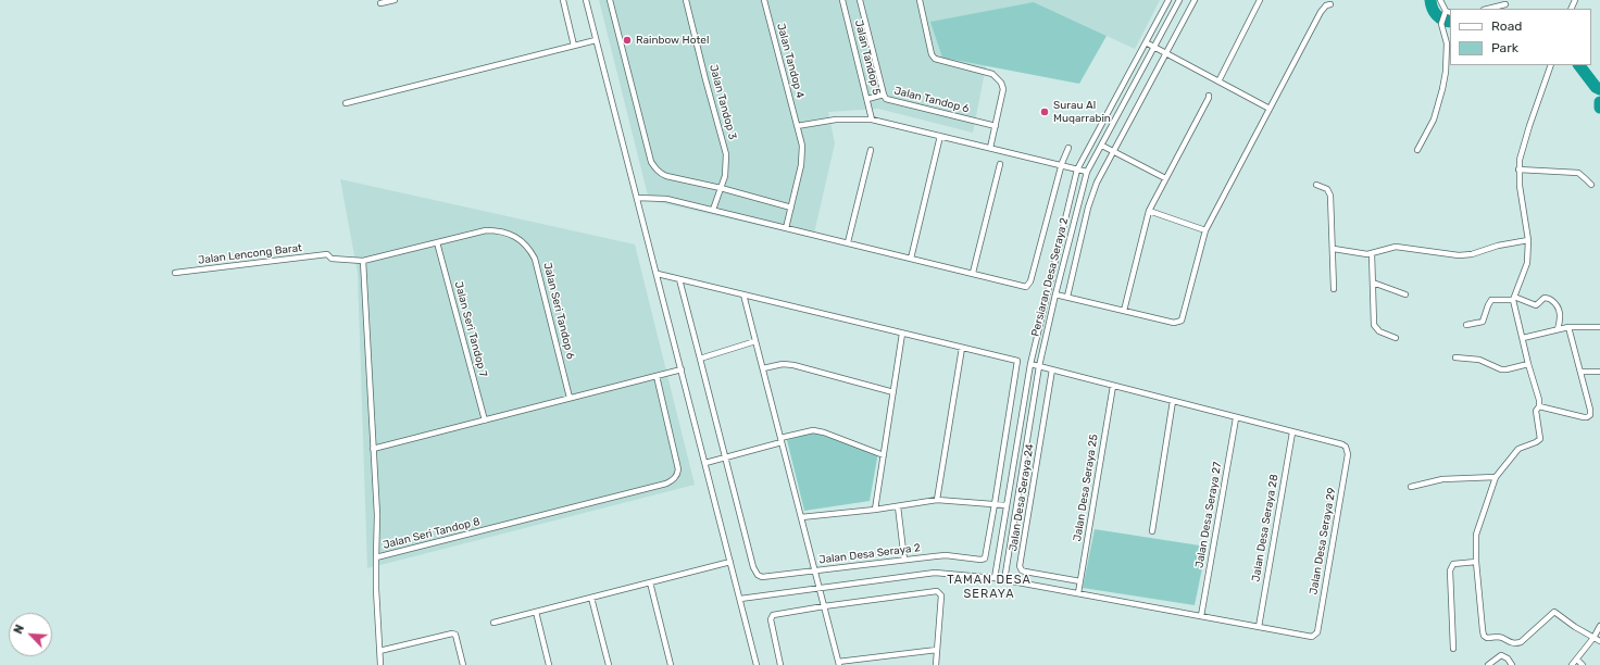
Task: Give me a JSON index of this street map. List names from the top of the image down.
{
  "streets": {
    "street": [
      "Jalan Tandop 5",
      "Jalan Tandop 4",
      "Jalan Tandop 6",
      "Jalan Tandop 3",
      "Jalan Lencong Barat",
      "Persiaran Desa Seraya 2",
      "Jalan Seri Tandop 6",
      "Jalan Seri Tandop 7",
      "Jalan Desa Seraya 25",
      "Jalan Desa Seraya 24",
      "Jalan Desa Seraya 27",
      "Jalan Desa Seraya 28",
      "Jalan Seri Tandop 8",
      "Jalan Desa Seraya 29",
      "Jalan Desa Seraya 2"
    ]
  },
  "crossings": [
    ["Jalan Lencong Barat", "Jalan Seri Tandop 6"],
    ["Jalan Seri Tandop 6", "Jalan Seri Tandop 7"],
    ["Jalan Seri Tandop 6", "Jalan Seri Tandop 8"],
    ["Jalan Desa Seraya 25", "Jalan Desa Seraya 24"],
    ["Jalan Desa Seraya 28", "Jalan Desa Seraya 29"]
  ],
  "districts": ["TAMAN DESA SERAYA"],
  "places": ["Rainbow Hotel", "Surau Al Muqarrabin"],
  "legend": ["Road", "Park"],
  "north": "top left"
}
